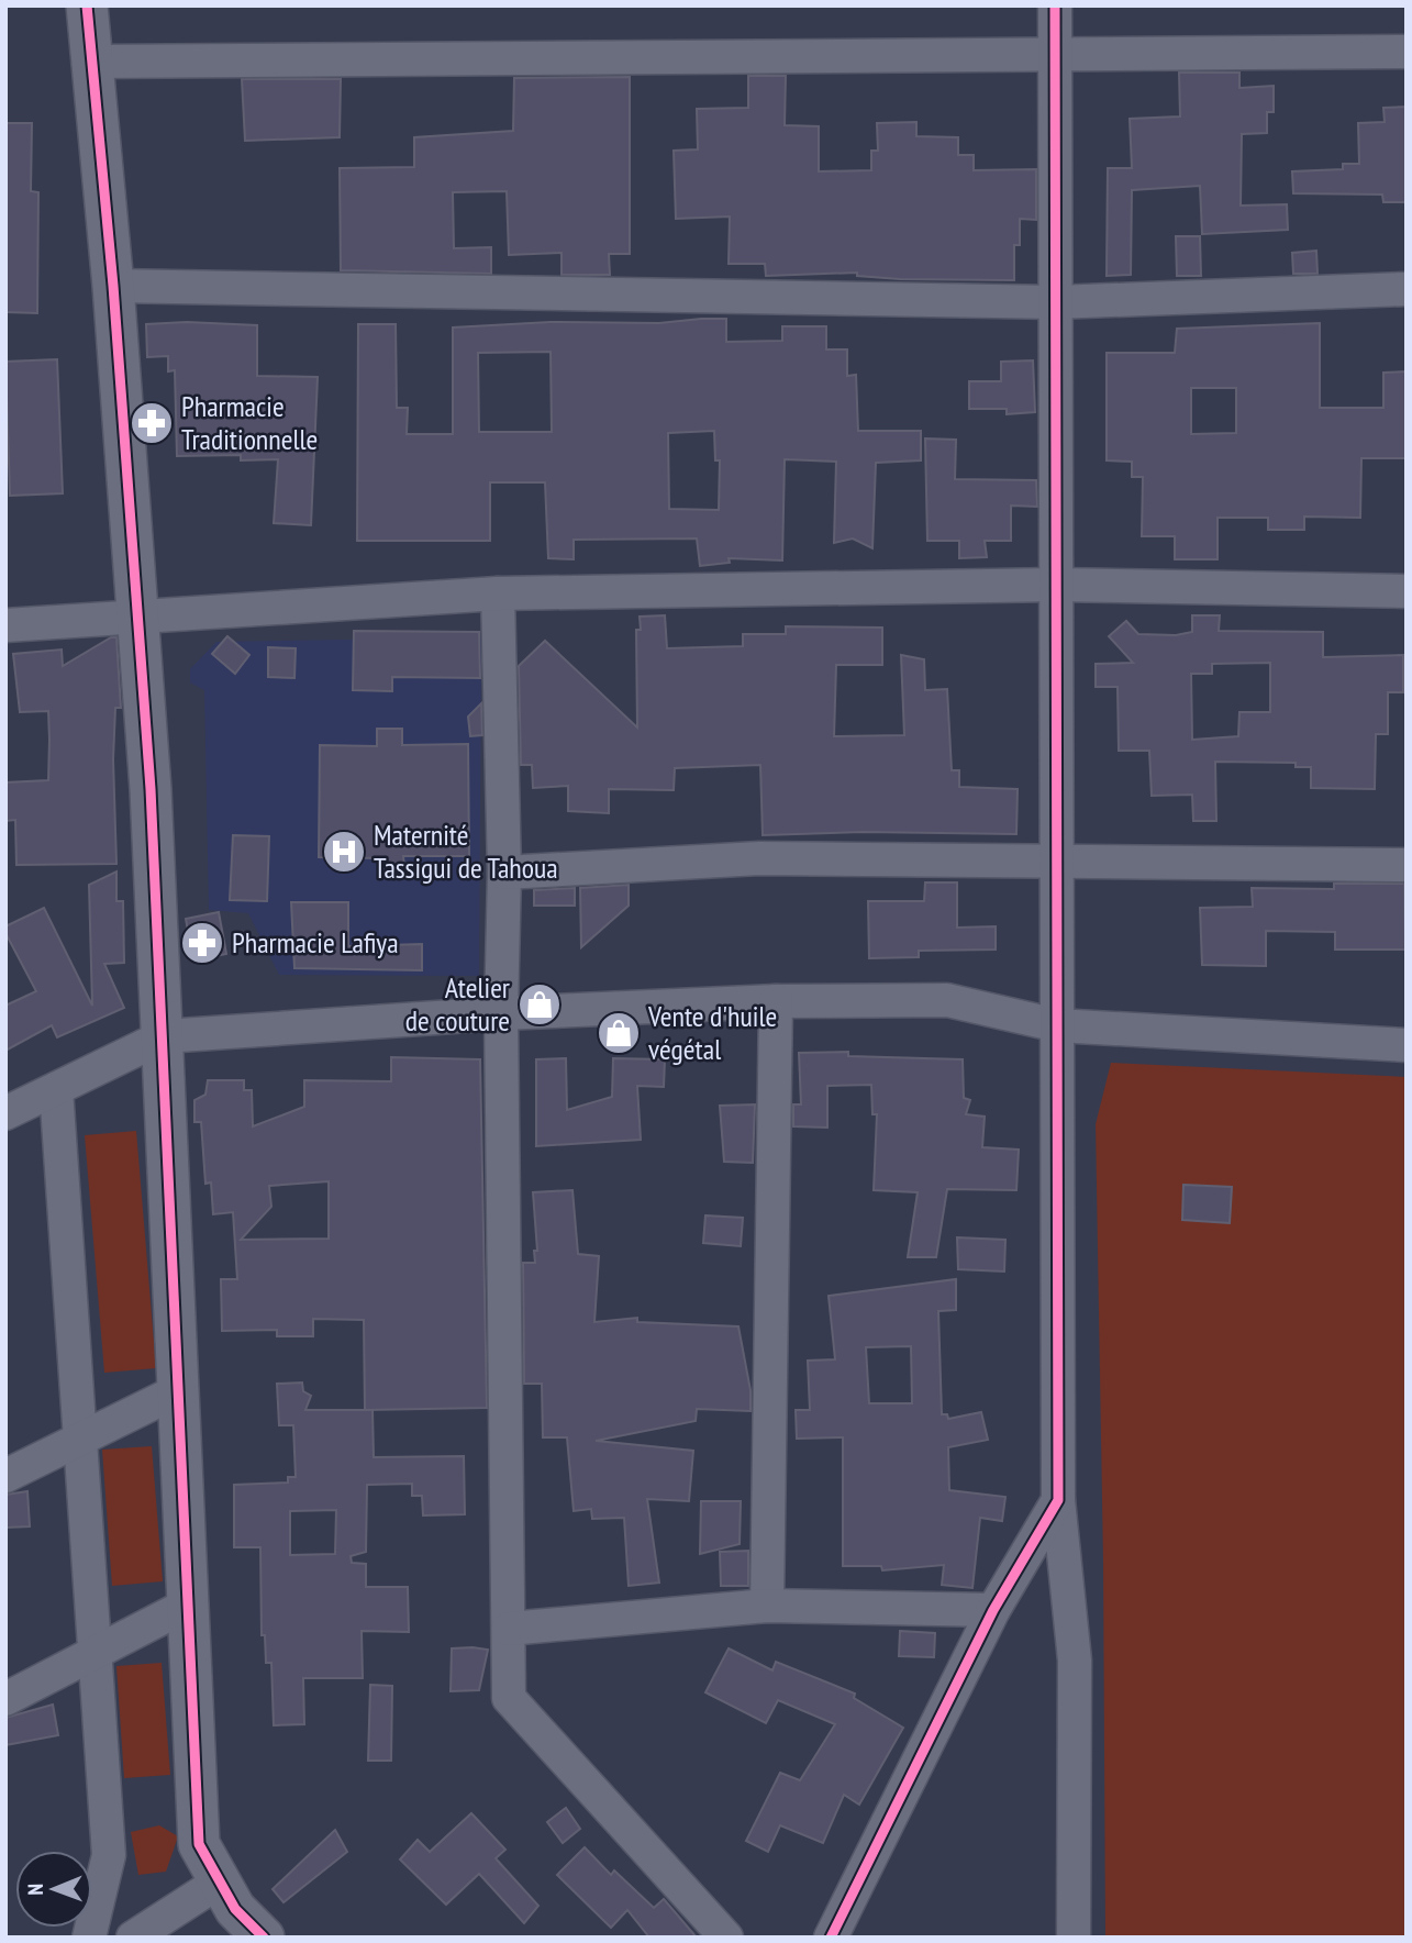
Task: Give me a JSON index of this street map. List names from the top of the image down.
{
  "places": {
    "pharmacy": ["Pharmacie Traditionnelle", "Pharmacie Lafiya"],
    "hospital": ["Maternité Tassigui de Tahoua"],
    "shop": ["Atelier de couture", "Vente d'huile végétal"]
  },
  "north": "left"
}
